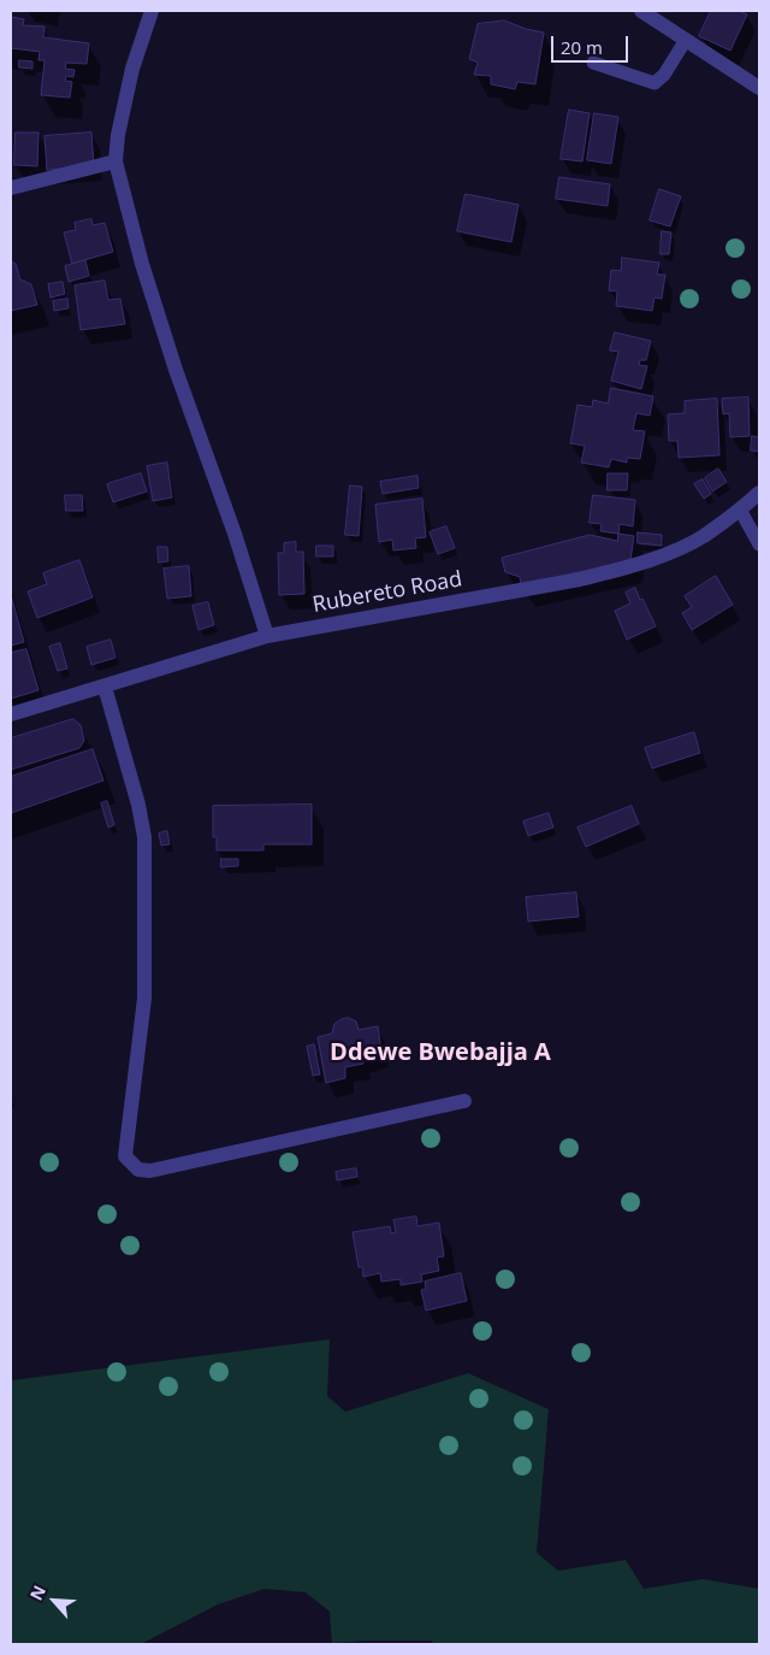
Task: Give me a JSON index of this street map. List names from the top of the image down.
{
  "streets": {
    "street": ["Rubereto Road"]
  },
  "districts": ["Ddewe Bwebajja A"],
  "scale_bar": "20 m",
  "north": "top left"
}
